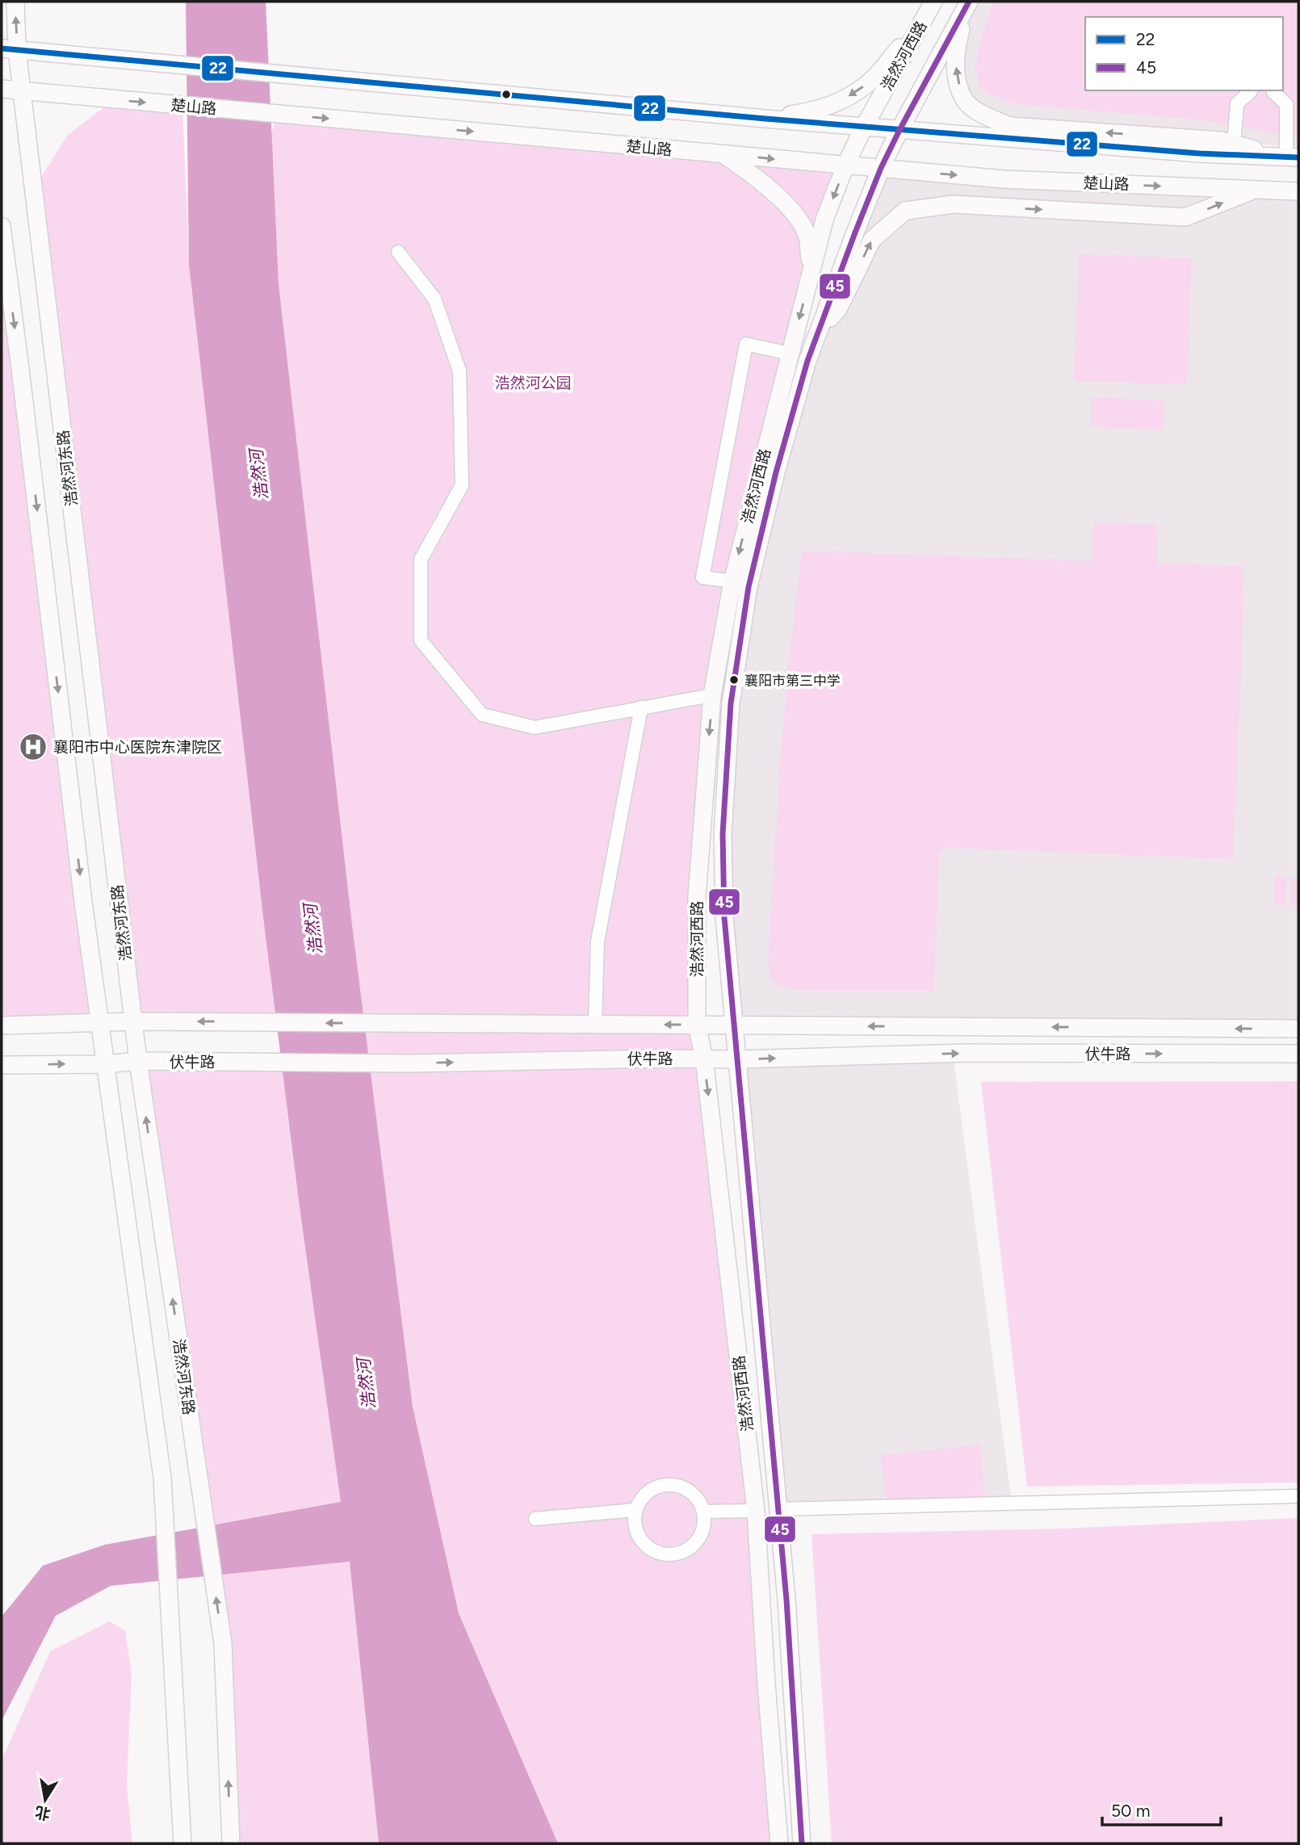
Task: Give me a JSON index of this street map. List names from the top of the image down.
{
  "streets": {
    "street": [
      "浩然河西路",
      "楚山路",
      "浩然河东路",
      "伏牛路"
    ]
  },
  "crossings": [
    ["浩然河西路", "楚山路"],
    ["浩然河西路", "伏牛路"],
    ["楚山路", "浩然河东路"],
    ["浩然河东路", "伏牛路"]
  ],
  "water": ["浩然河"],
  "parks": ["浩然河公园"],
  "places": {
    "other": ["襄阳市第三中学"],
    "hospital": ["襄阳市中心医院东津院区"]
  },
  "lines": ["transit line 45", "transit line 22"],
  "legend": ["22", "45"],
  "scale_bar": "50 m",
  "north": "bottom"
}
